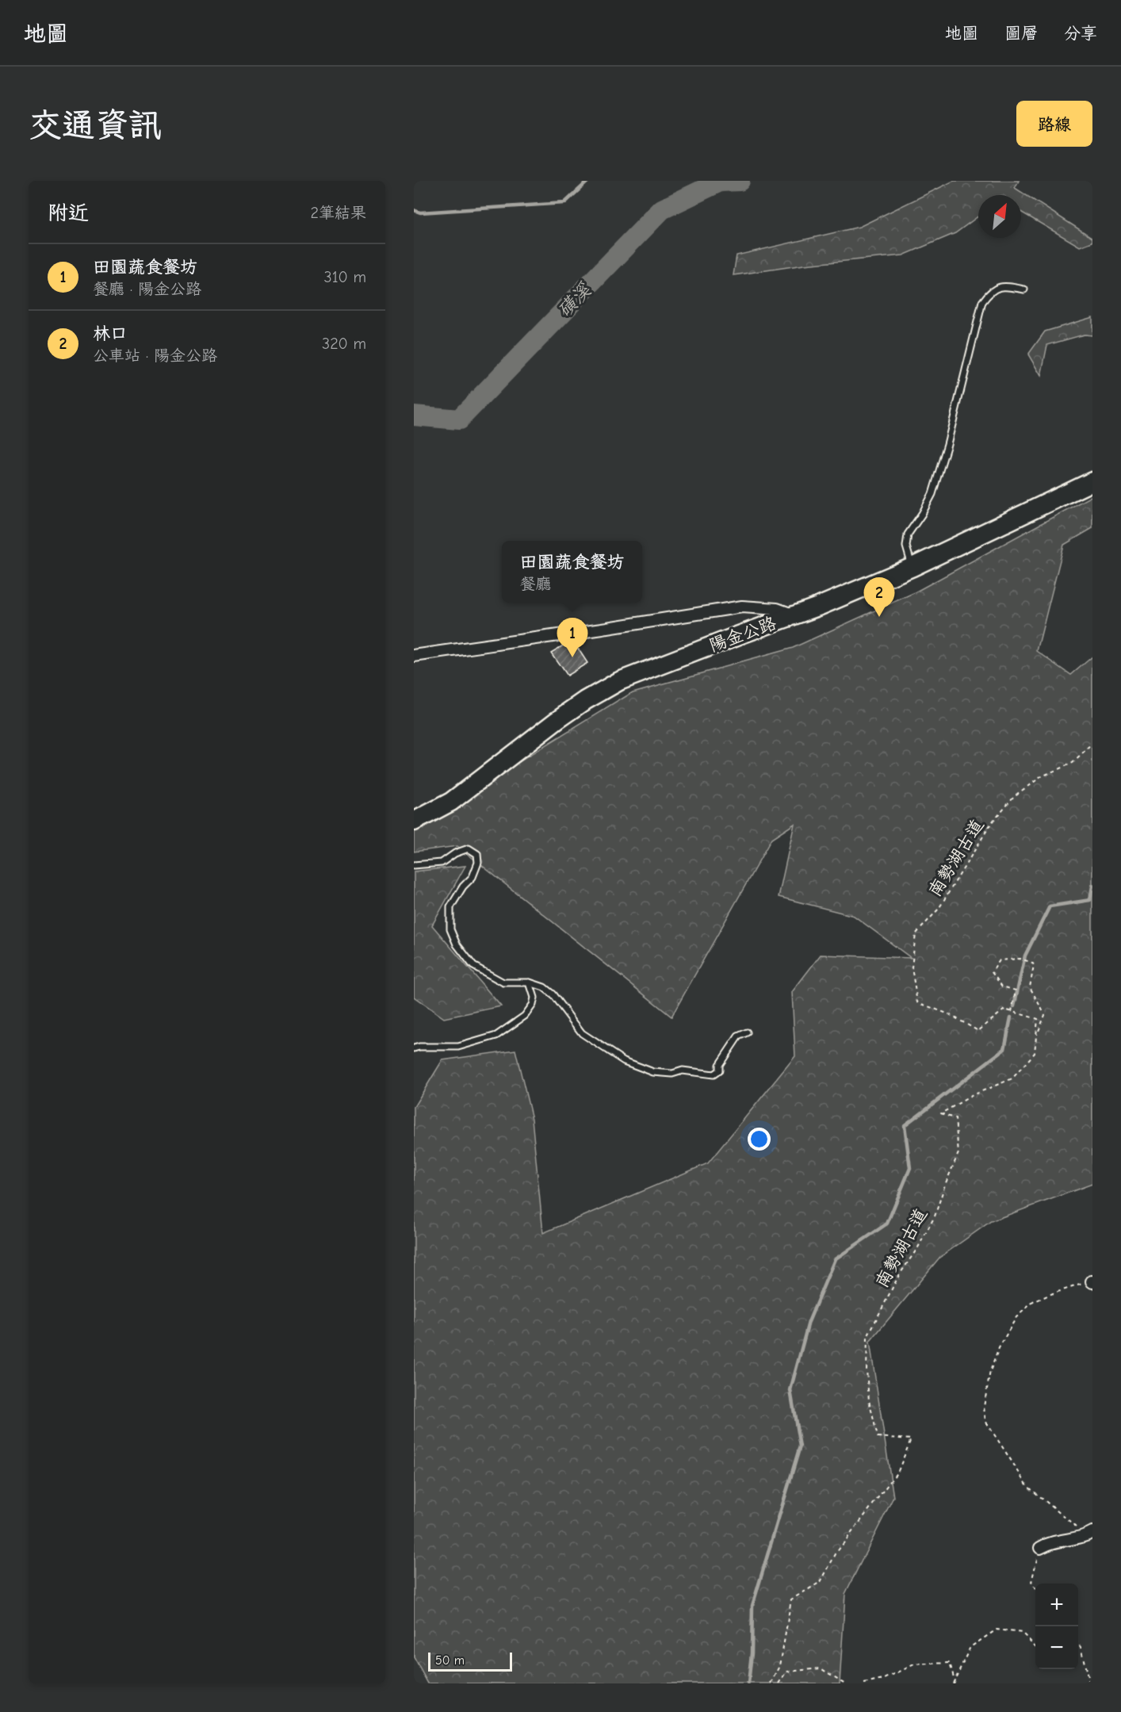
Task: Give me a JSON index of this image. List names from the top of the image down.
{
  "streets": {
    "main road": ["陽金公路"],
    "path": ["南勢湖古道"]
  },
  "water": ["磺溪"],
  "scale_bar": "50 m",
  "north": "top right",
  "page": {
    "header": "地圖",
    "nav": ["地圖", "圖層", "分享"],
    "buttons": "路線",
    "title": "交通資訊",
    "heading": ["附近", "2筆結果"],
    "list": [
      {
        "mark": "1",
        "name": "田園蔬食餐坊",
        "note": "餐廳 · 陽金公路",
        "value": "310 m"
      },
      {
        "mark": "2",
        "name": "林口",
        "note": "公車站 · 陽金公路",
        "value": "320 m"
      }
    ],
    "popup": ["田園蔬食餐坊", "餐廳"],
    "pins": ["2", "1"],
    "map_buttons": ["+", "−"],
    "scale": "50 m"
  }
}
